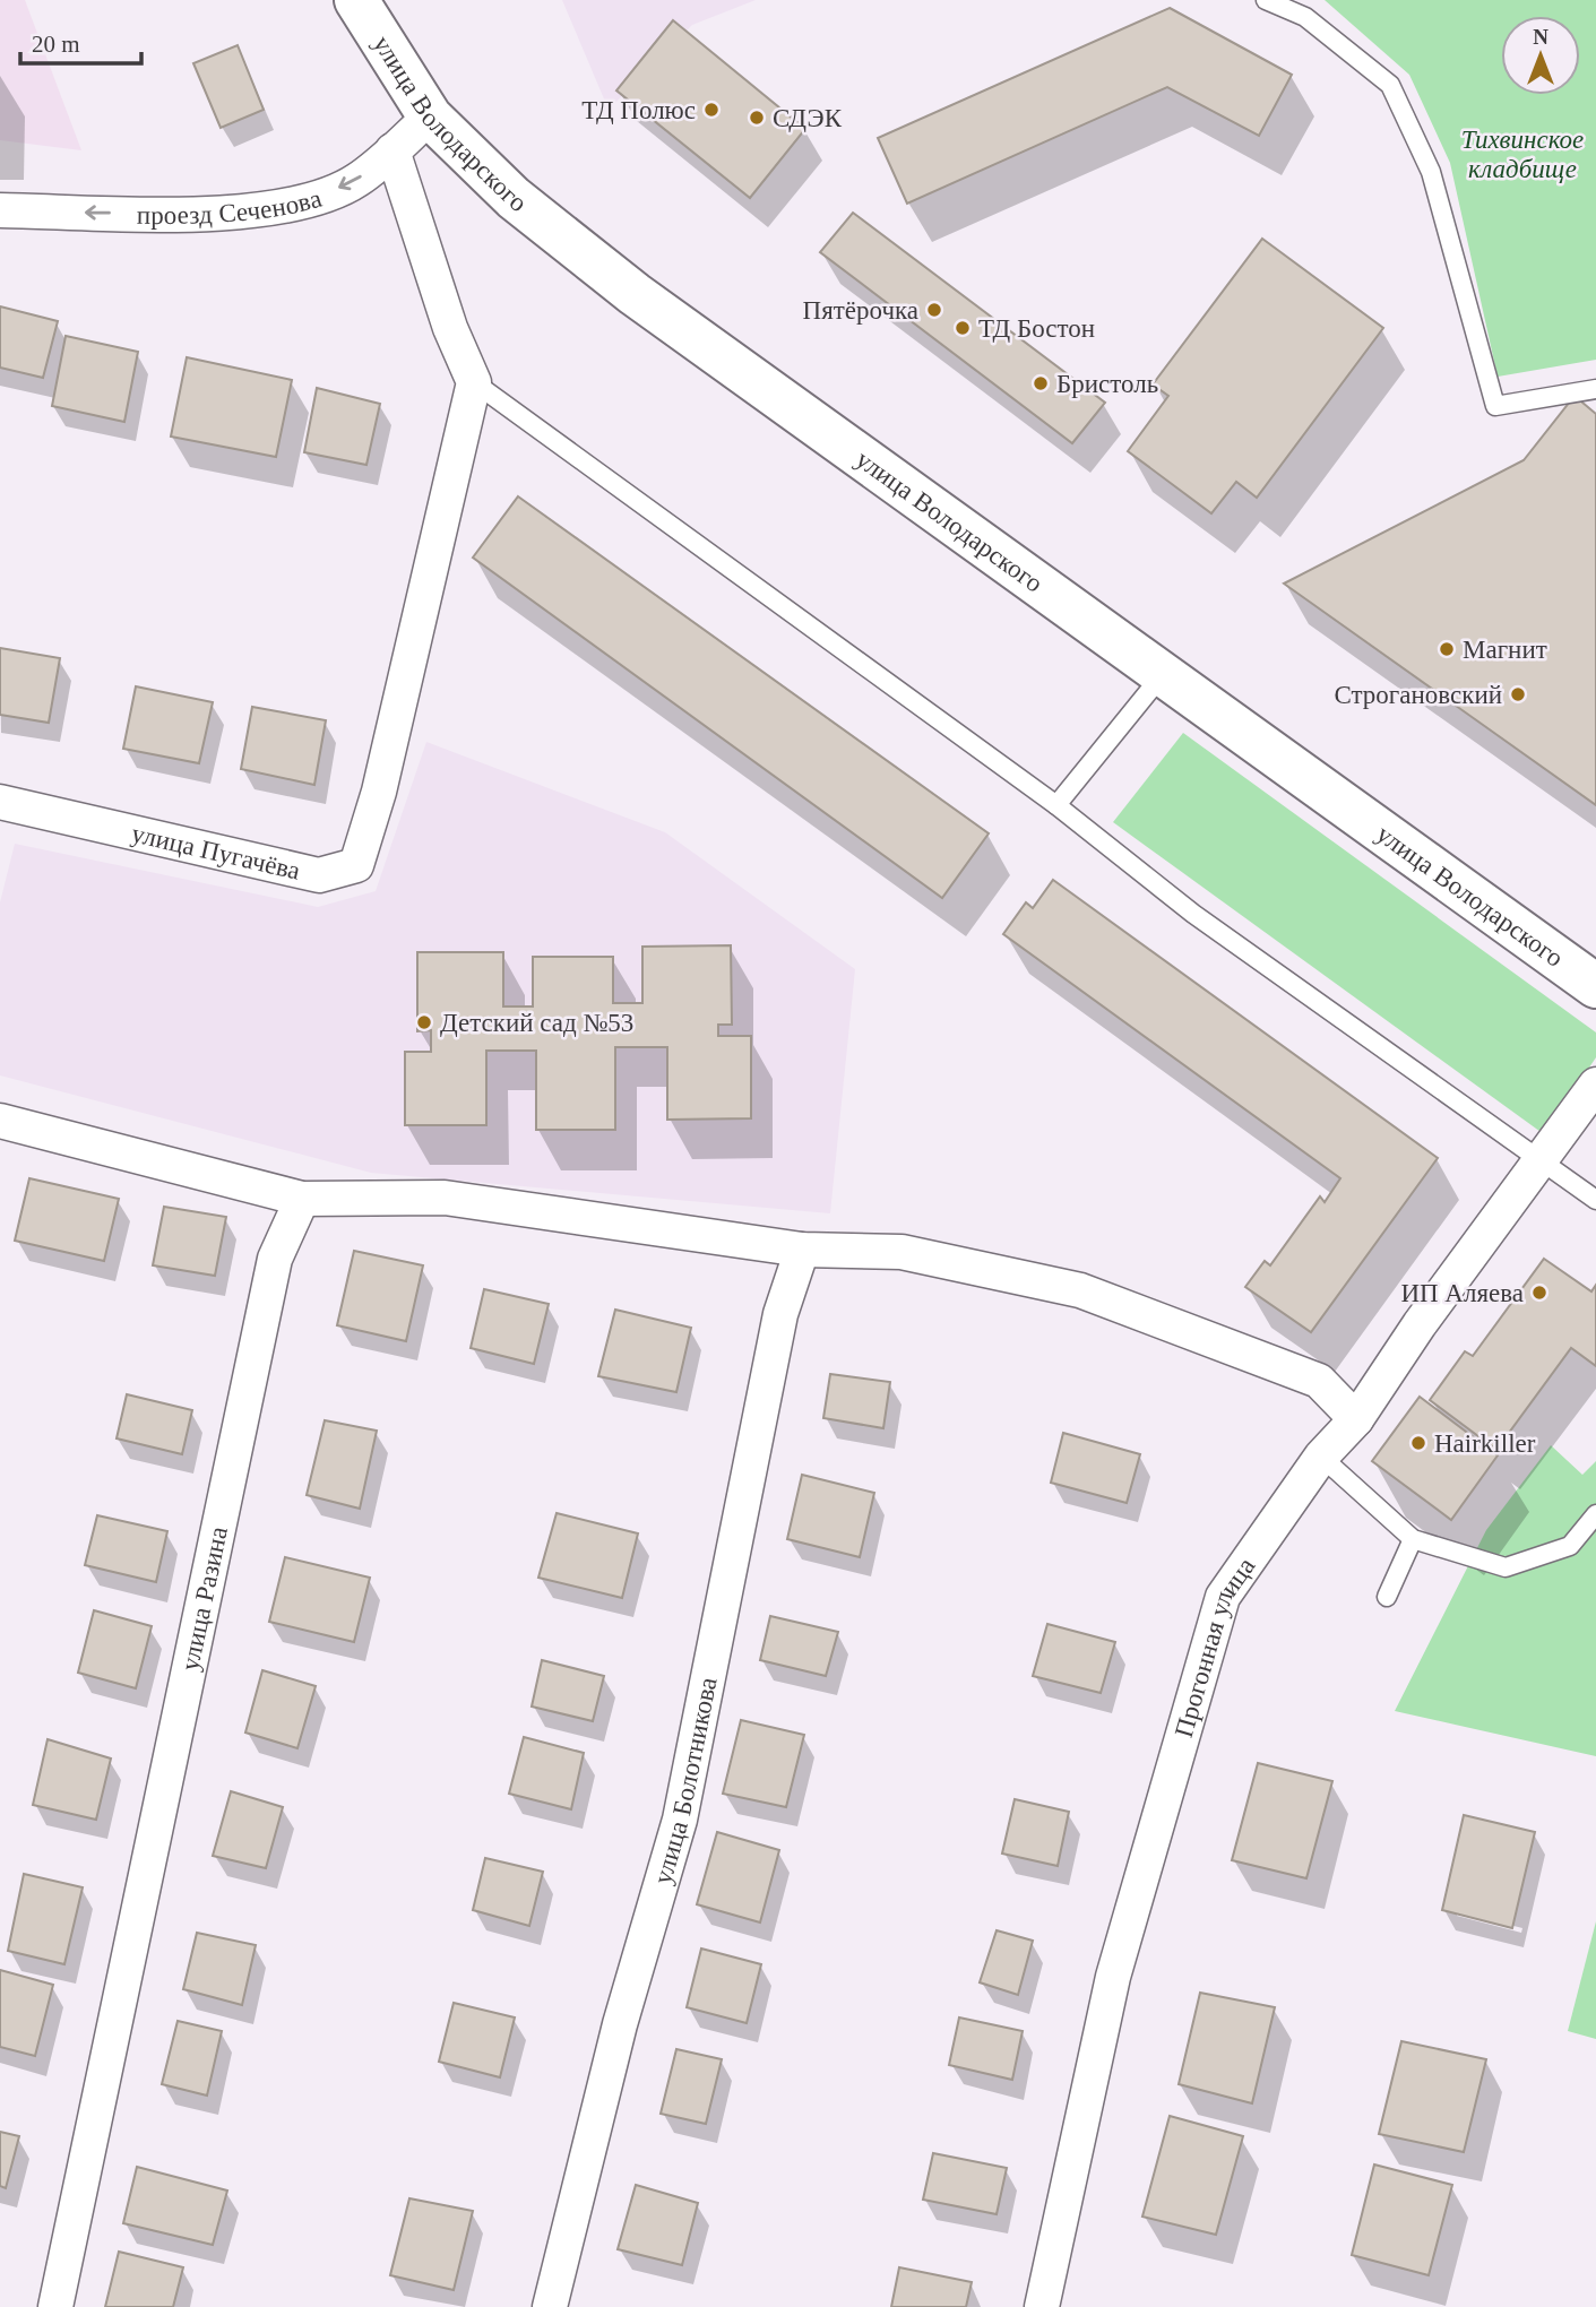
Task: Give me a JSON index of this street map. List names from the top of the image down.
{
  "streets": {
    "main road": ["улица Володарского"],
    "street": [
      "проезд Сеченова",
      "улица Пугачёва",
      "улица Разина",
      "Прогонная улица",
      "улица Болотникова"
    ]
  },
  "crossings": [
    ["улица Володарского", "проезд Сеченова"]
  ],
  "one_way": ["проезд Сеченова"],
  "parks": ["Тихвинское кладбище"],
  "places": [
    "ТД Полюс",
    "СДЭК",
    "Пятёрочка",
    "ТД Бостон",
    "Бристоль",
    "Магнит",
    "Строгановский",
    "Детский сад №53",
    "ИП Аляева",
    "Hairkiller"
  ],
  "scale_bar": "20 m",
  "north": "top"
}
